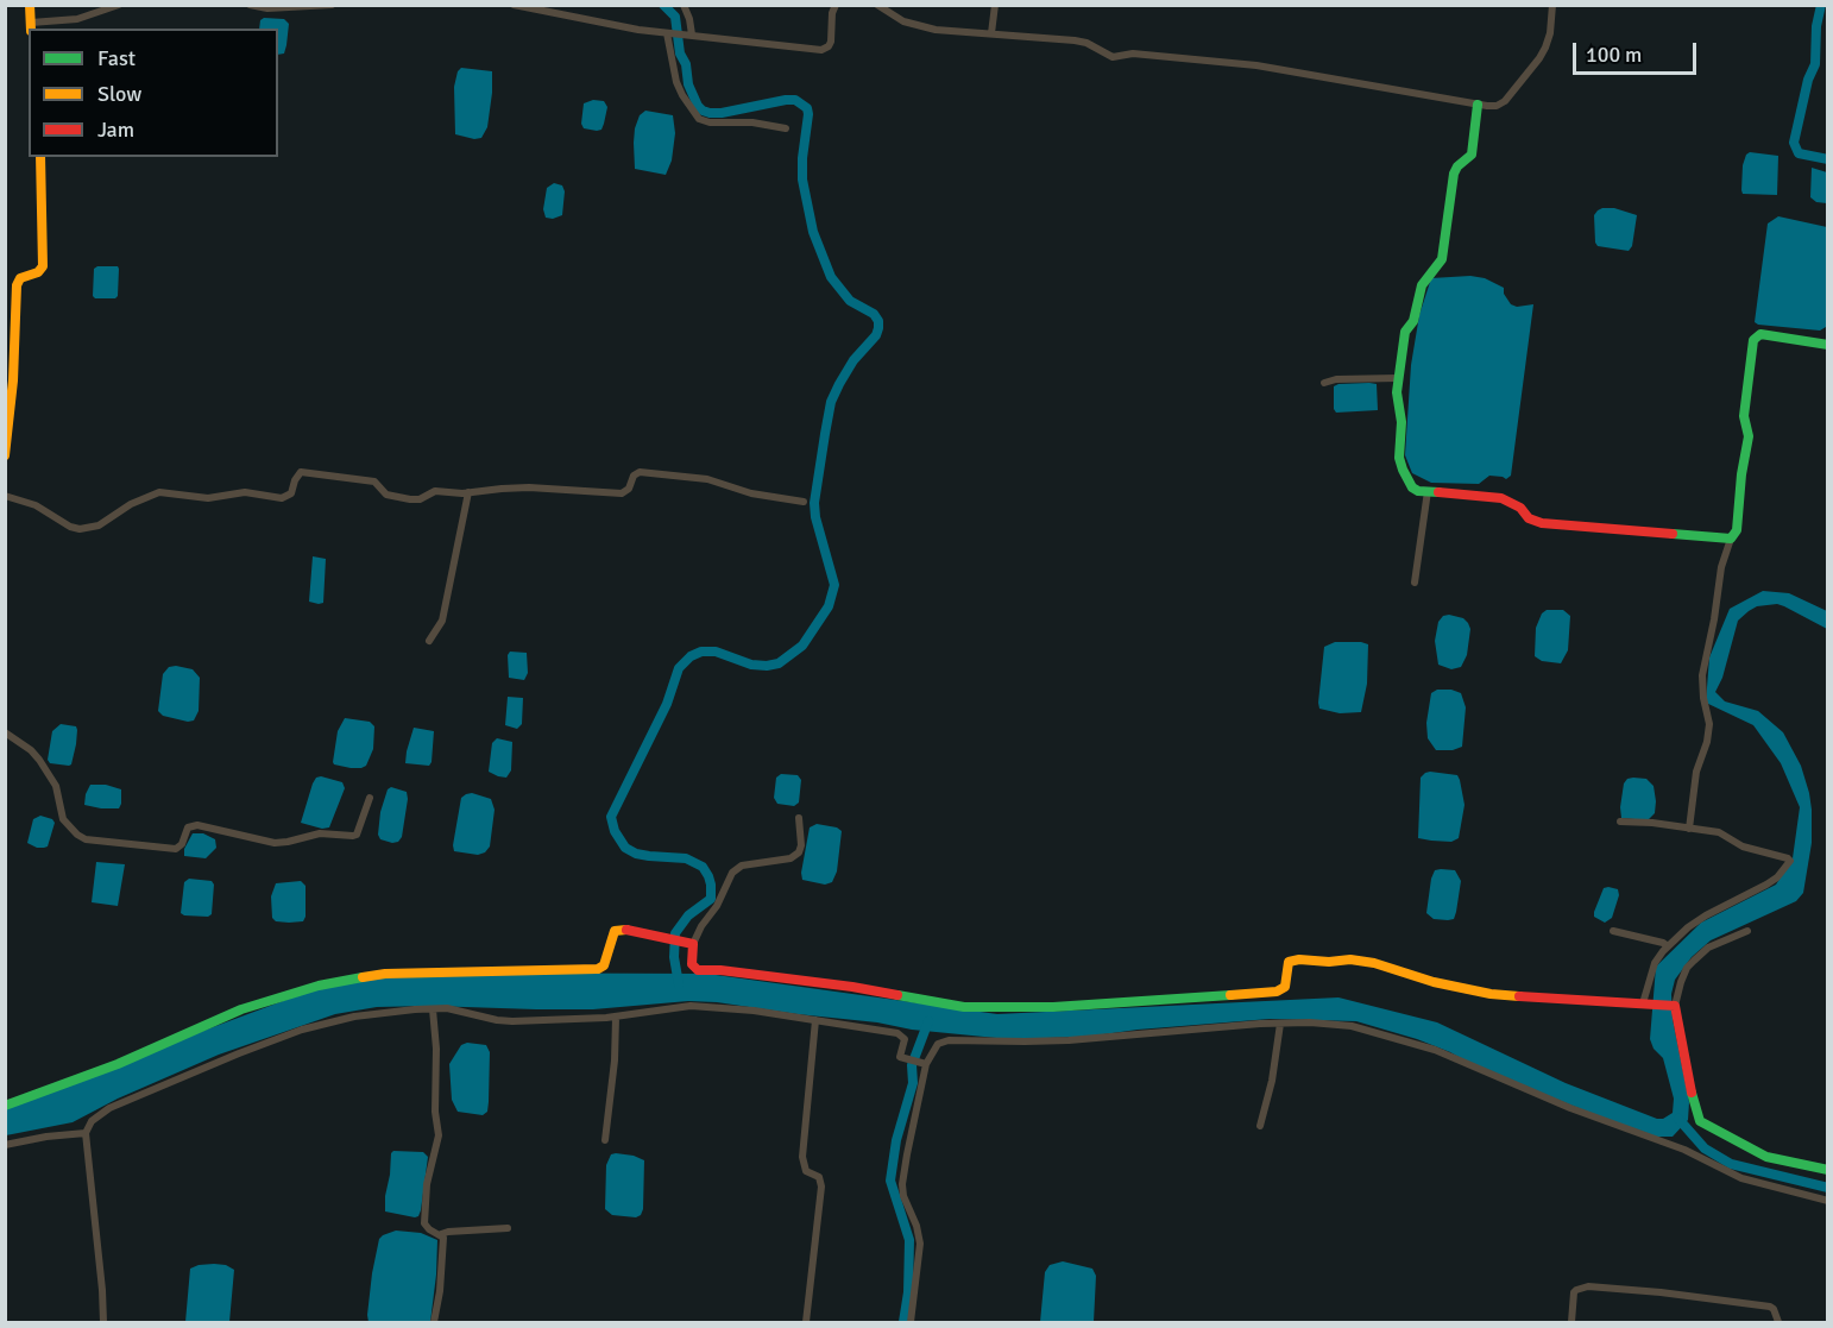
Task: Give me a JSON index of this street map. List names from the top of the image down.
{
  "legend": ["Fast", "Slow", "Jam"],
  "scale_bar": "100 m"
}
